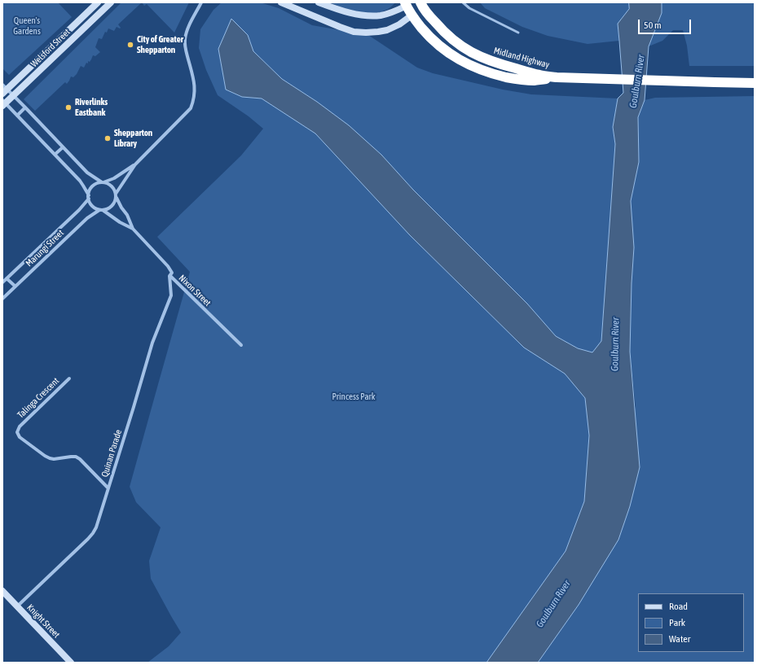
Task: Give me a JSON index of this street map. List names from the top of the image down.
{
  "streets": {
    "highway": ["Midland Highway"],
    "street": [
      "Welsford Street",
      "Marungi Street",
      "Nixon Street",
      "Talinga Crescent",
      "Quinan Parade",
      "Knight Street"
    ]
  },
  "crossings": [
    ["Marungi Street", "Nixon Street"],
    ["Nixon Street", "Quinan Parade"],
    ["Talinga Crescent", "Quinan Parade"],
    ["Quinan Parade", "Knight Street"]
  ],
  "water": ["Goulburn River"],
  "parks": ["Queen's Gardens", "Princess Park"],
  "places": ["City of Greater Shepparton", "Riverlinks Eastbank", "Shepparton Library"],
  "legend": ["Road", "Park", "Water"],
  "scale_bar": "50 m"
}
